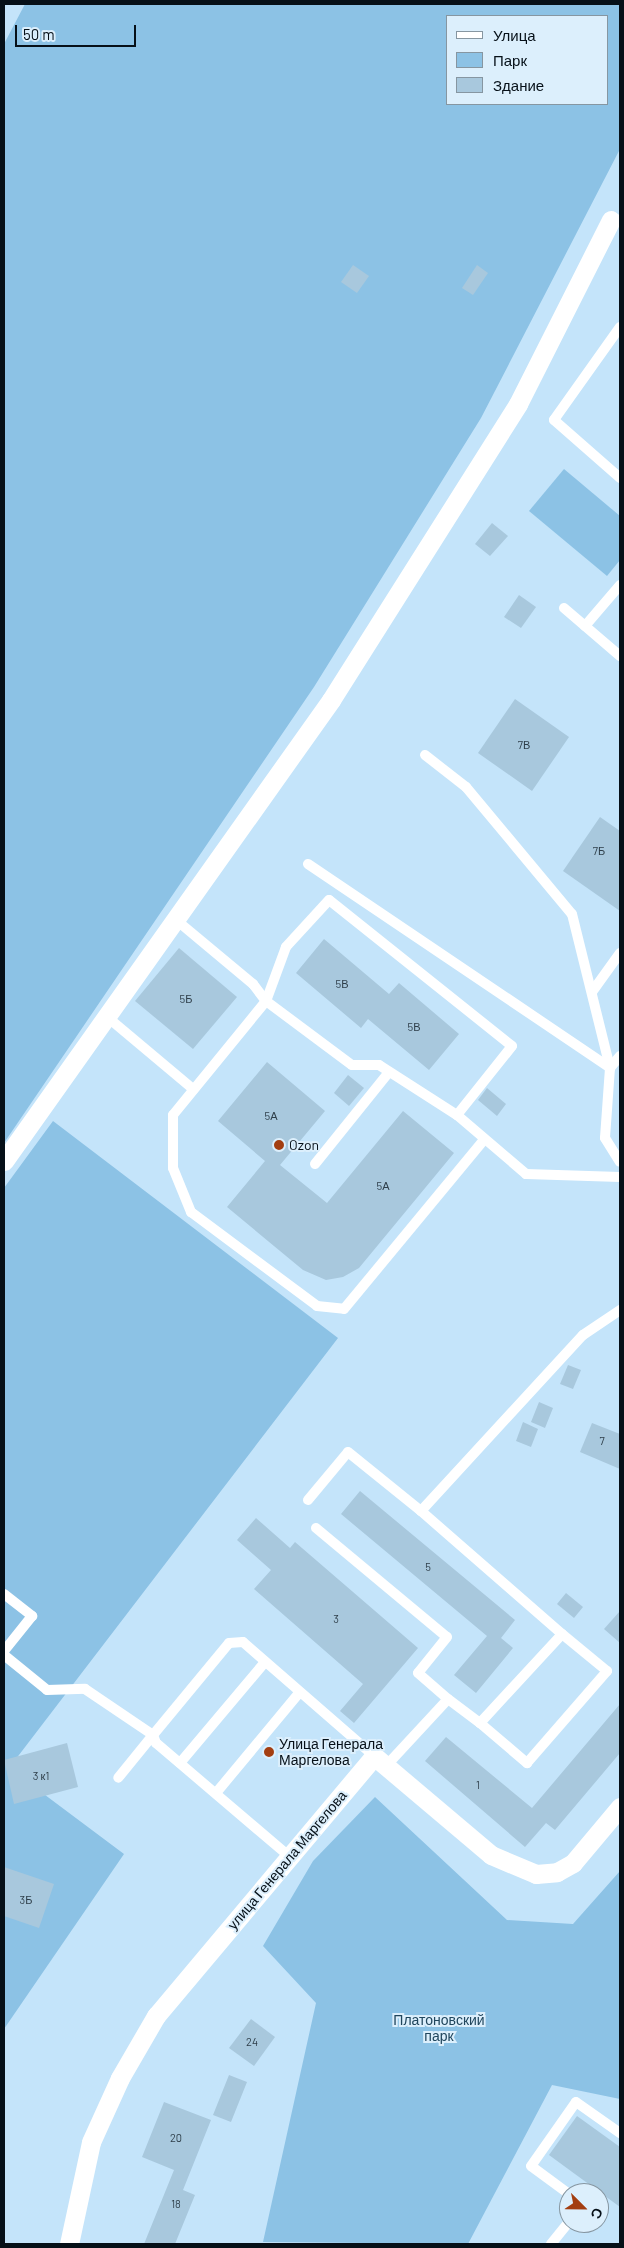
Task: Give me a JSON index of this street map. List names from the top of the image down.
{
  "streets": {
    "street": ["улица Генерала Маргелова"]
  },
  "parks": ["Платоновский парк"],
  "places": ["Ozon", "Улица Генерала Маргелова"],
  "house_numbers": [
    "7В",
    "7Б",
    "5В",
    "5Б",
    "5В",
    "5А",
    "5А",
    "7",
    "5",
    "3",
    "3 к1",
    "1",
    "3Б",
    "24",
    "20",
    "18"
  ],
  "legend": ["Улица", "Парк", "Здание"],
  "scale_bar": "50 m",
  "north": "bottom right"
}
